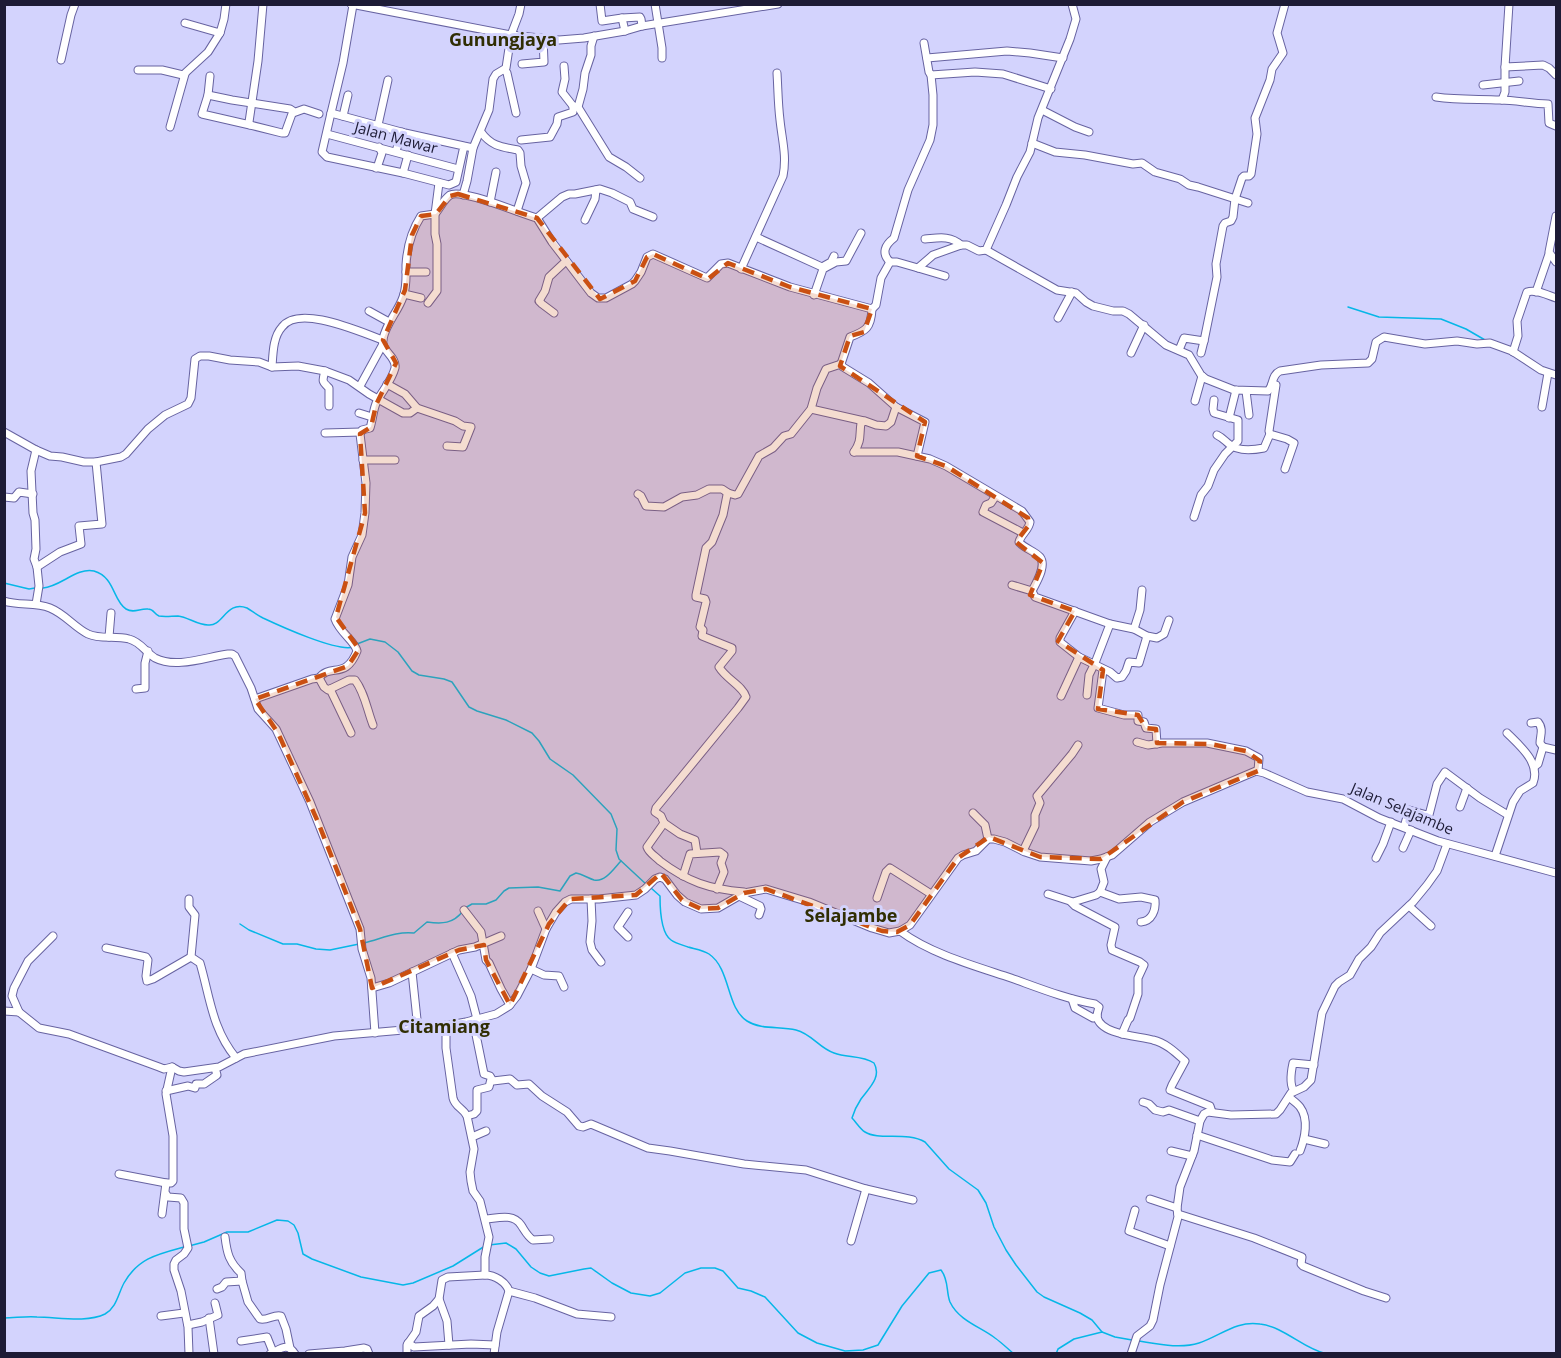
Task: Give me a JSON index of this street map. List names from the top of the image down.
{
  "streets": {
    "street": ["Jalan Mawar", "Jalan Selajambe"]
  },
  "districts": ["Gunungjaya", "Selajambe", "Citamiang"]
}
